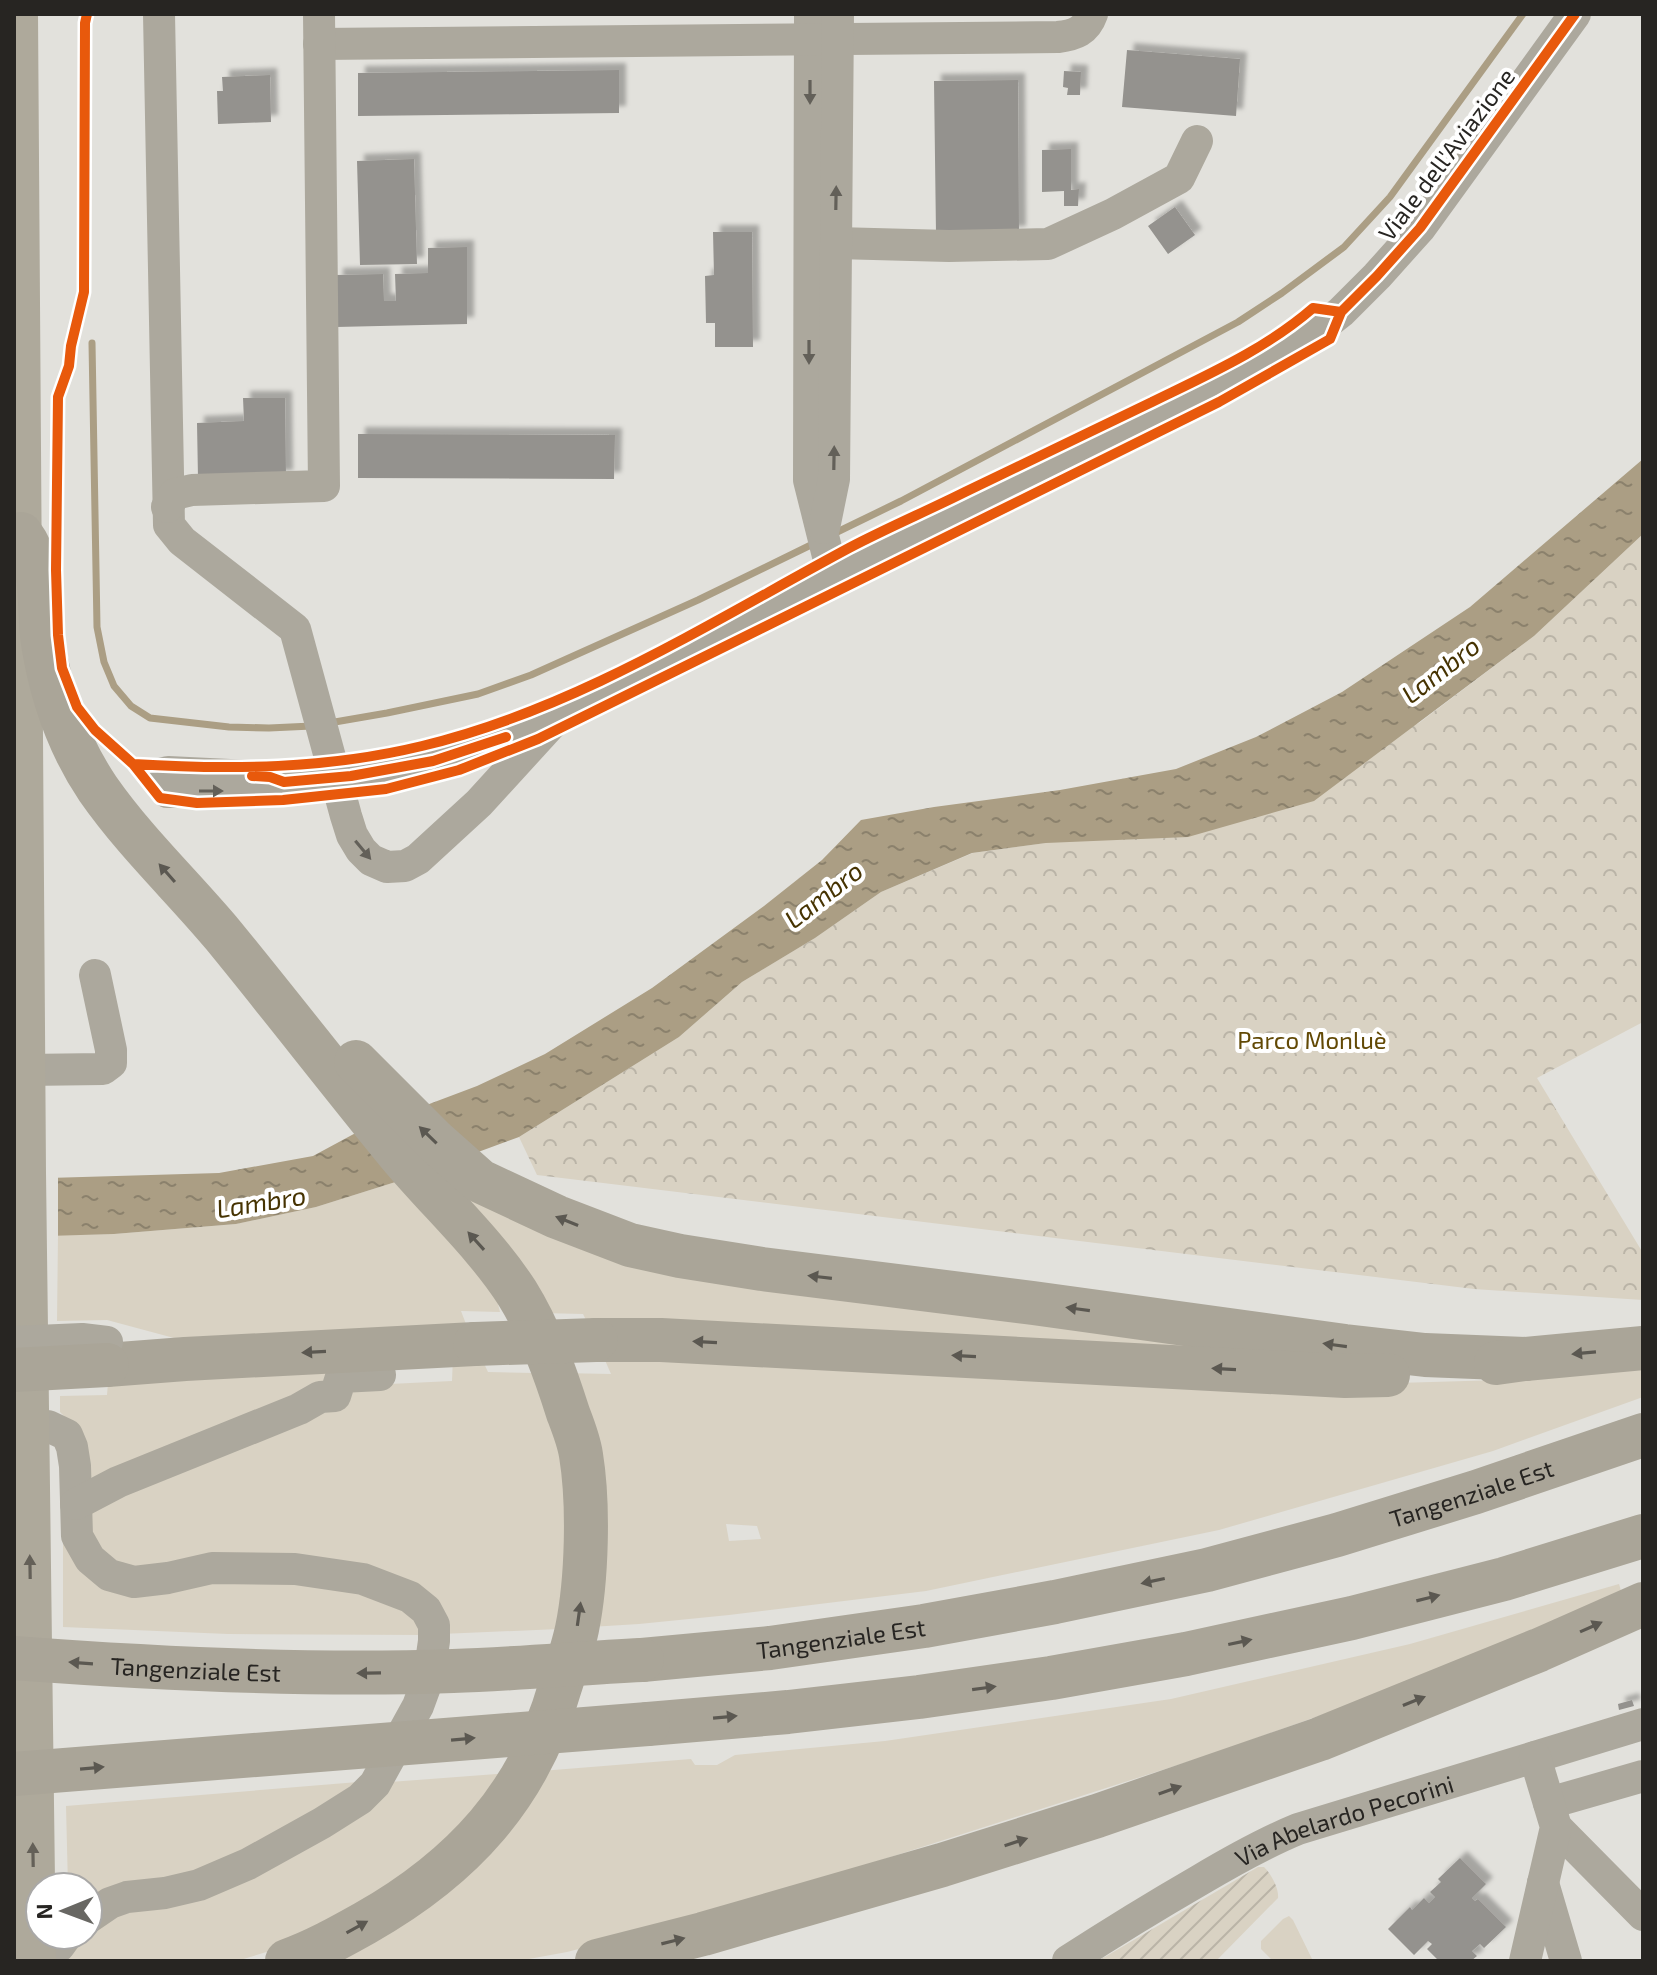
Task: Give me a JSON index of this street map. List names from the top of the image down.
{
  "streets": {
    "highway": ["Tangenziale Est"],
    "street": ["Viale dell'Aviazione", "Via Abelardo Pecorini"]
  },
  "water": ["Lambro"],
  "parks": ["Parco Monluè"],
  "north": "left"
}
